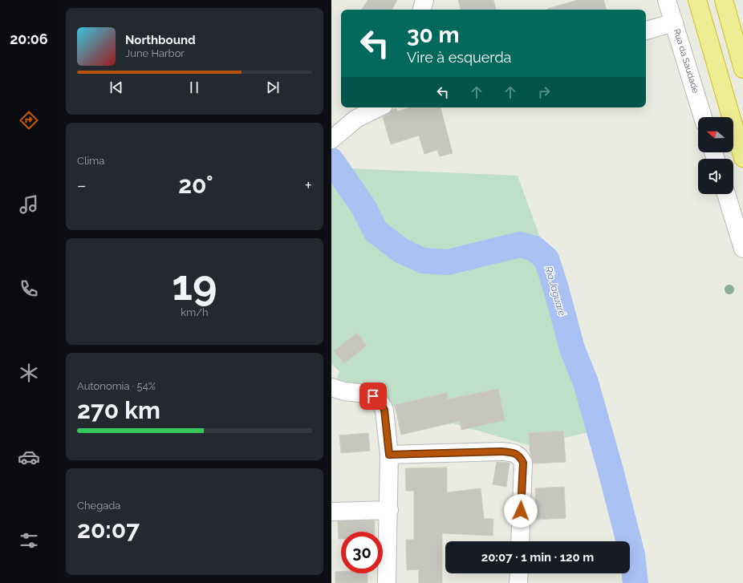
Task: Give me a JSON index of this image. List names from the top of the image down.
{
  "streets": {
    "street": ["Rua da Saudade"]
  },
  "water": ["Rio Jaguaré"],
  "north": "left",
  "page": {
    "tabs": "20:06",
    "turn": ["30 m", "Vire à esquerda"],
    "song": ["Northbound", "June Harbor"],
    "tile": [
      "Clima",
      ["19", "km/h"],
      ["Autonomia · 54%", "270 km"],
      ["Chegada", "20:07"]
    ],
    "heat": ["−", "20°", "+"],
    "limit": "30",
    "trip": "20:07 · 1 min · 120 m"
  }
}
